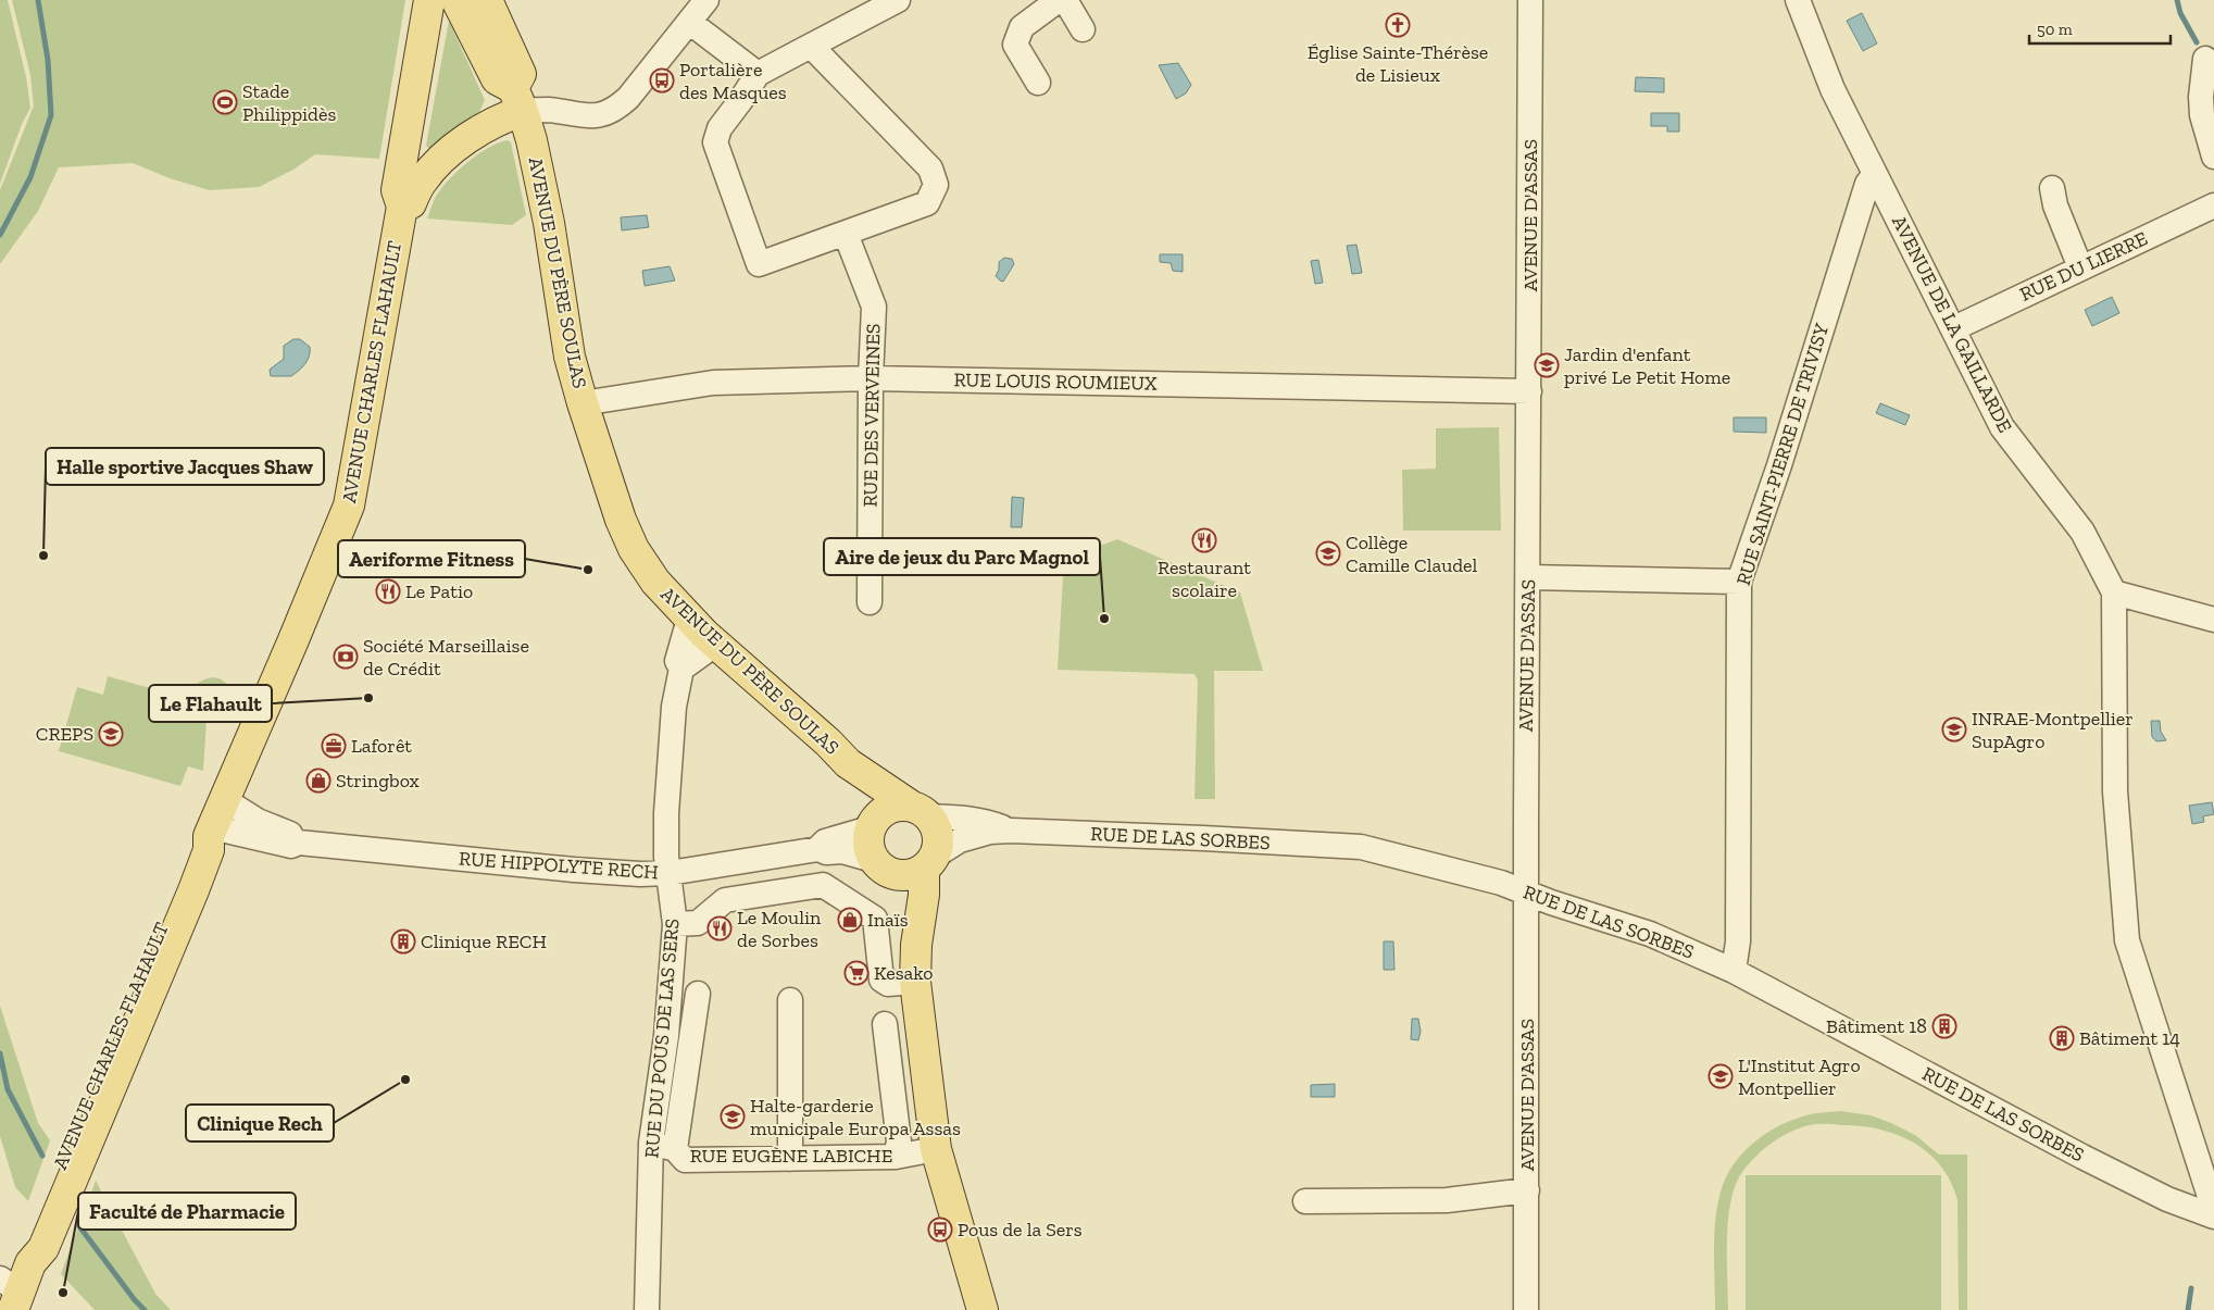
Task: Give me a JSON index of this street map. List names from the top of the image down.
{
  "streets": {
    "main road": ["AVENUE DU PÈRE SOULAS", "AVENUE CHARLES FLAHAULT"],
    "street": [
      "AVENUE D'ASSAS",
      "RUE DU LIERRE",
      "AVENUE DE LA GAILLARDE",
      "RUE LOUIS ROUMIEUX",
      "RUE DES VERVEINES",
      "RUE SAINT-PIERRE DE TRIVISY",
      "RUE DE LAS SORBES",
      "RUE HIPPOLYTE RECH",
      "RUE DU POUS DE LAS SERS",
      "RUE EUGÈNE LABICHE"
    ]
  },
  "crossings": [
    ["AVENUE D'ASSAS", "RUE LOUIS ROUMIEUX"],
    ["AVENUE D'ASSAS", "RUE DE LAS SORBES"],
    ["RUE DU LIERRE", "AVENUE DE LA GAILLARDE"],
    ["AVENUE DU PÈRE SOULAS", "AVENUE CHARLES FLAHAULT"],
    ["AVENUE DU PÈRE SOULAS", "RUE LOUIS ROUMIEUX"],
    ["AVENUE DU PÈRE SOULAS", "RUE DE LAS SORBES"],
    ["AVENUE DU PÈRE SOULAS", "RUE HIPPOLYTE RECH"],
    ["AVENUE DU PÈRE SOULAS", "RUE DU POUS DE LAS SERS"],
    ["AVENUE DE LA GAILLARDE", "RUE SAINT-PIERRE DE TRIVISY"],
    ["AVENUE CHARLES FLAHAULT", "RUE HIPPOLYTE RECH"],
    ["RUE LOUIS ROUMIEUX", "RUE DES VERVEINES"],
    ["RUE SAINT-PIERRE DE TRIVISY", "RUE DE LAS SORBES"],
    ["RUE DE LAS SORBES", "RUE HIPPOLYTE RECH"],
    ["RUE HIPPOLYTE RECH", "RUE DU POUS DE LAS SERS"],
    ["RUE DU POUS DE LAS SERS", "RUE EUGÈNE LABICHE"]
  ],
  "places": {
    "church": ["Église Sainte-Thérèse de Lisieux"],
    "bus stop": ["Portalière des Masques", "Pous de la Sers"],
    "sports": ["Stade Philippidès"],
    "school or university": [
      "Jardin d'enfant privé Le Petit Home",
      "Collège Camille Claudel",
      "INRAE-Montpellier SupAgro",
      "CREPS",
      "L'Institut Agro Montpellier",
      "Halte-garderie municipale Europa Assas"
    ],
    "restaurant": ["Restaurant scolaire", "Le Patio", "Le Moulin de Sorbes"],
    "other": [
      "Halle sportive Jacques Shaw",
      "Aeriforme Fitness",
      "Aire de jeux du Parc Magnol",
      "Le Flahault",
      "Clinique Rech",
      "Faculté de Pharmacie"
    ],
    "bank": ["Société Marseillaise de Crédit"],
    "office": ["Laforêt"],
    "shop": ["Stringbox", "Inaïs"],
    "building": ["Clinique RECH", "Bâtiment 18", "Bâtiment 14"],
    "supermarket": ["Kesako"]
  },
  "scale_bar": "50 m"
}
